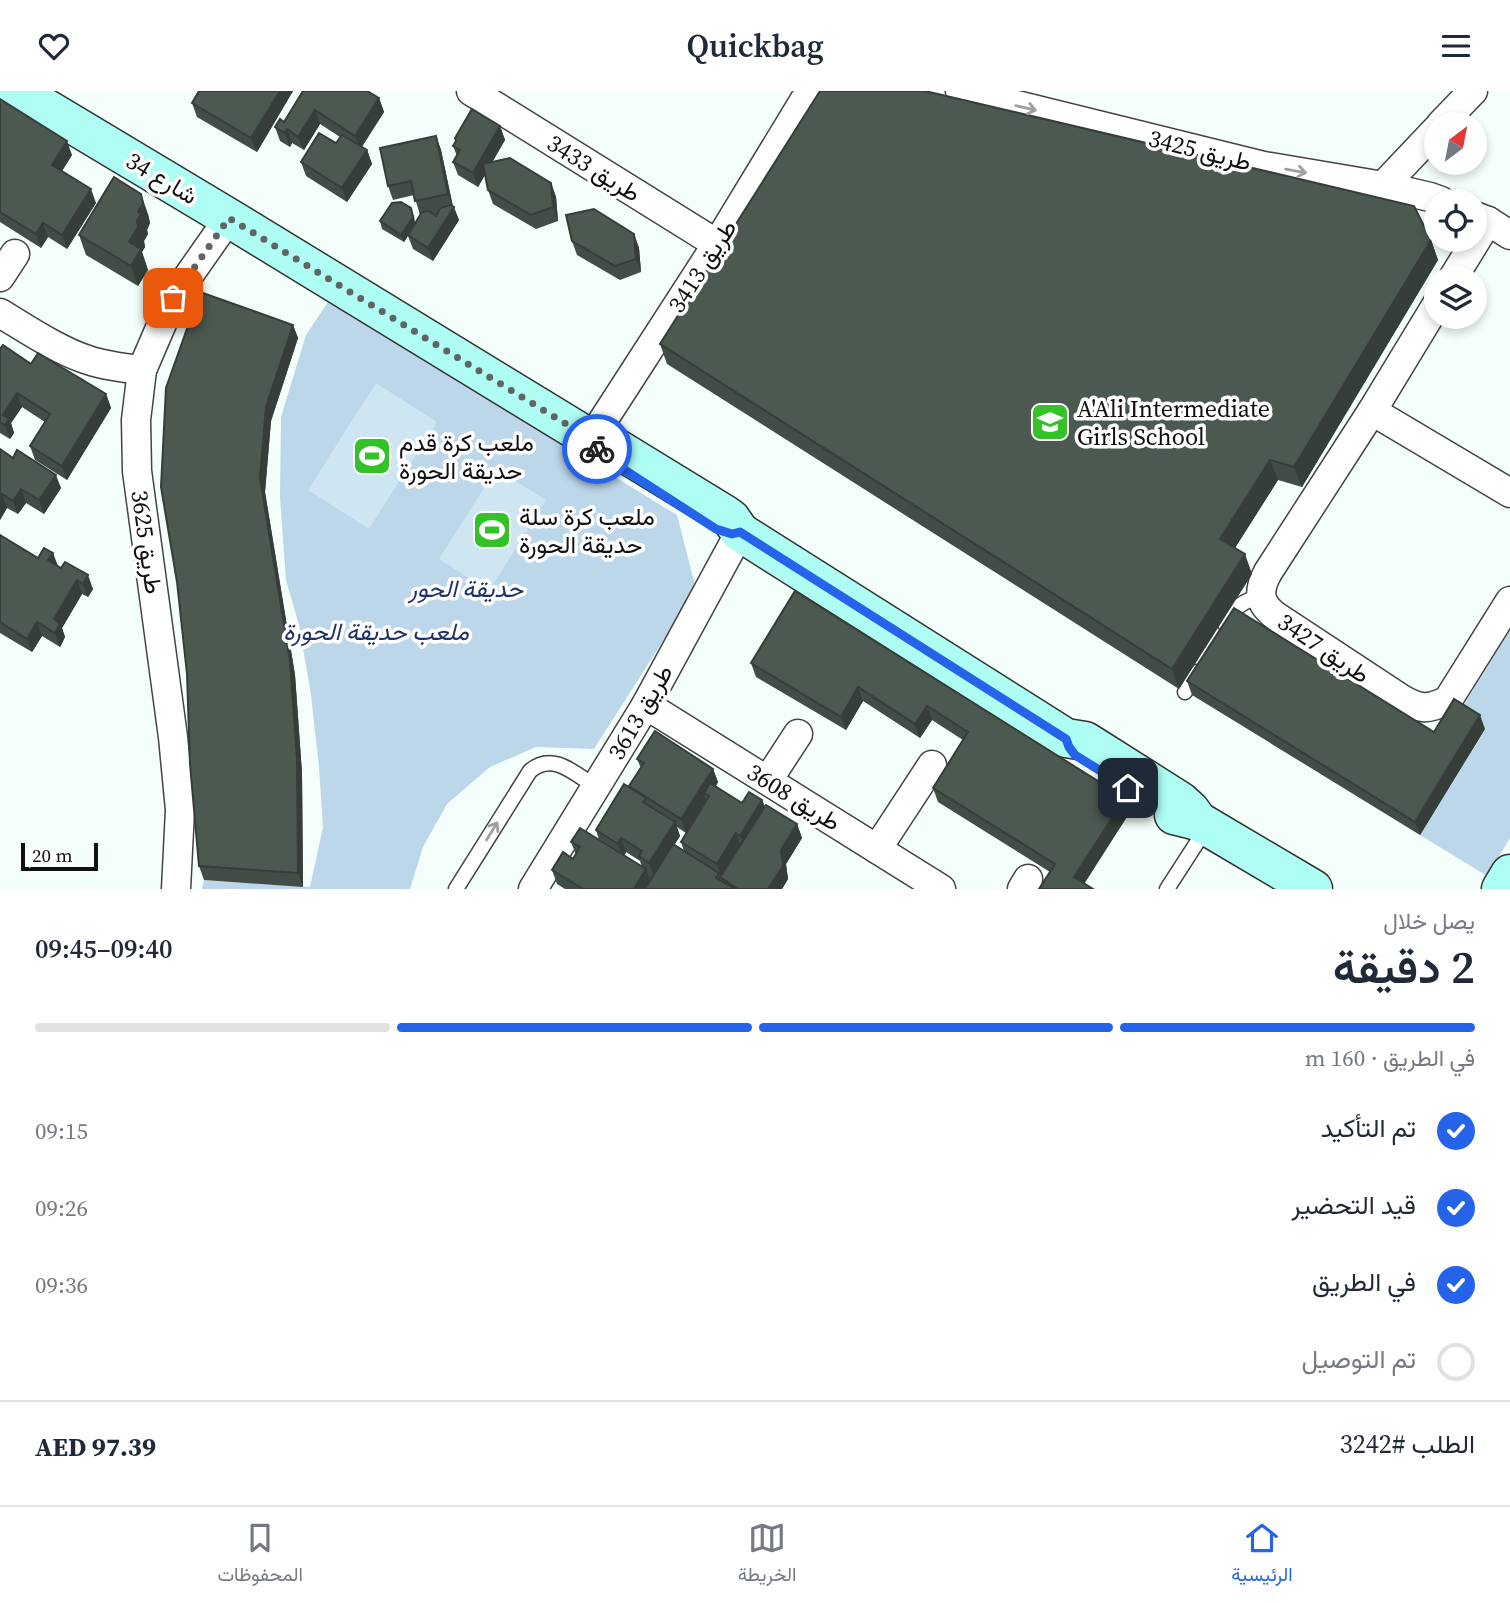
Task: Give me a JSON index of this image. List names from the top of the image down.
{
  "streets": {
    "street": [
      "طريق 3425",
      "طريق 3433",
      "شارع 34",
      "طريق 3413",
      "طريق 3625",
      "طريق 3427",
      "طريق 3613",
      "طريق 3608"
    ]
  },
  "crossings": [
    ["طريق 3433", "طريق 3413"],
    ["شارع 34", "طريق 3413"],
    ["شارع 34", "طريق 3625"],
    ["شارع 34", "طريق 3613"],
    ["طريق 3613", "طريق 3608"]
  ],
  "one_way": ["طريق 3425"],
  "parks": ["حديقة الحور", "ملعب حديقة الحورة"],
  "places": {
    "school or university": ["A'Ali Intermediate Girls School"],
    "sports": ["ملعب كرة قدم حديقة الحورة", "ملعب كرة سلة حديقة الحورة"]
  },
  "scale_bar": "20 m",
  "north": "top right",
  "page": {
    "header": "Quickbag",
    "scale": "20 m",
    "heading": ["2 دقيقة", "يصل خلال", "09:40–09:45"],
    "panel": ["الطلب #3242", "AED 97.39"],
    "bar": "في الطريق · 160 m",
    "list": [
      ["تم التأكيد", "09:15"],
      ["قيد التحضير", "09:26"],
      ["في الطريق", "09:36"],
      "تم التوصيل"
    ],
    "tabs": ["الرئيسية", "الخريطة", "المحفوظات"]
  }
}
